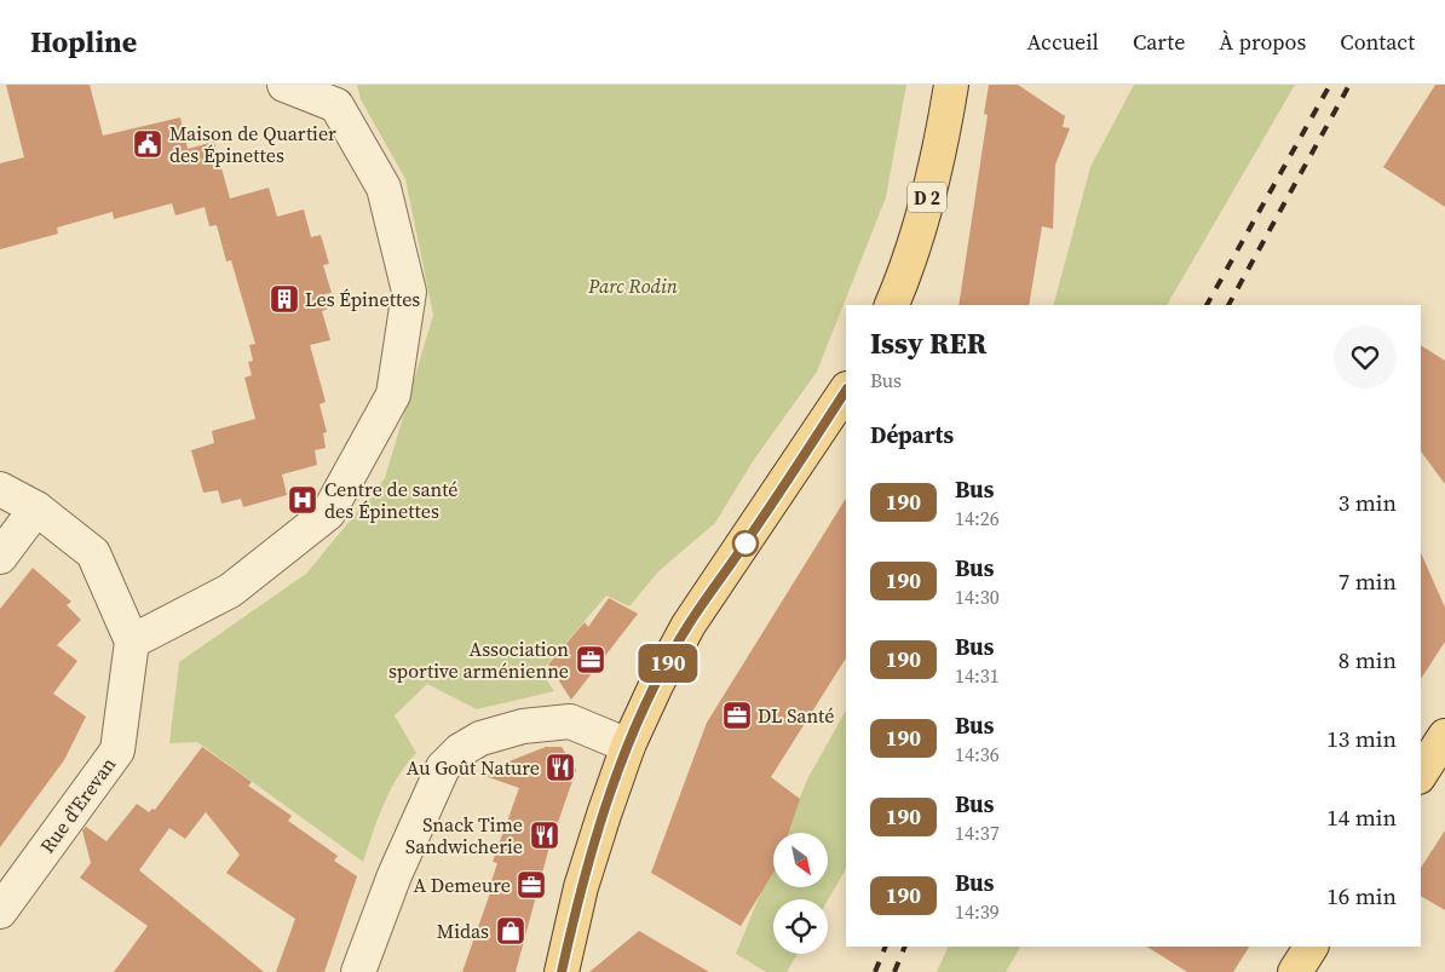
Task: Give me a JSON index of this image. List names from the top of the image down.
{
  "streets": {
    "main road": ["D 2"],
    "street": ["Rue d'Erevan"]
  },
  "parks": ["Parc Rodin"],
  "places": {
    "public building": ["Maison de Quartier des Épinettes"],
    "building": ["Les Épinettes"],
    "hospital": ["Centre de santé des Épinettes"],
    "office": ["Association sportive arménienne", "DL Santé", "A Demeure"],
    "restaurant": ["Au Goût Nature", "Snack Time Sandwicherie"],
    "shop": ["Midas"]
  },
  "lines": ["bus line 190"],
  "north": "bottom right",
  "page": {
    "header": "Hopline",
    "nav": [
      "Accueil",
      "Carte",
      "À propos",
      "Contact"
    ],
    "on_map": "190",
    "heading": [
      ["Issy RER", "Bus"],
      "Départs"
    ],
    "list": [
      {
        "mark": "190",
        "name": "Bus",
        "note": "14:26",
        "value": "3 min"
      },
      {
        "mark": "190",
        "name": "Bus",
        "note": "14:30",
        "value": "7 min"
      },
      {
        "mark": "190",
        "name": "Bus",
        "note": "14:31",
        "value": "8 min"
      },
      {
        "mark": "190",
        "name": "Bus",
        "note": "14:36",
        "value": "13 min"
      },
      {
        "mark": "190",
        "name": "Bus",
        "note": "14:37",
        "value": "14 min"
      },
      {
        "mark": "190",
        "name": "Bus",
        "note": "14:39",
        "value": "16 min"
      }
    ]
  }
}
